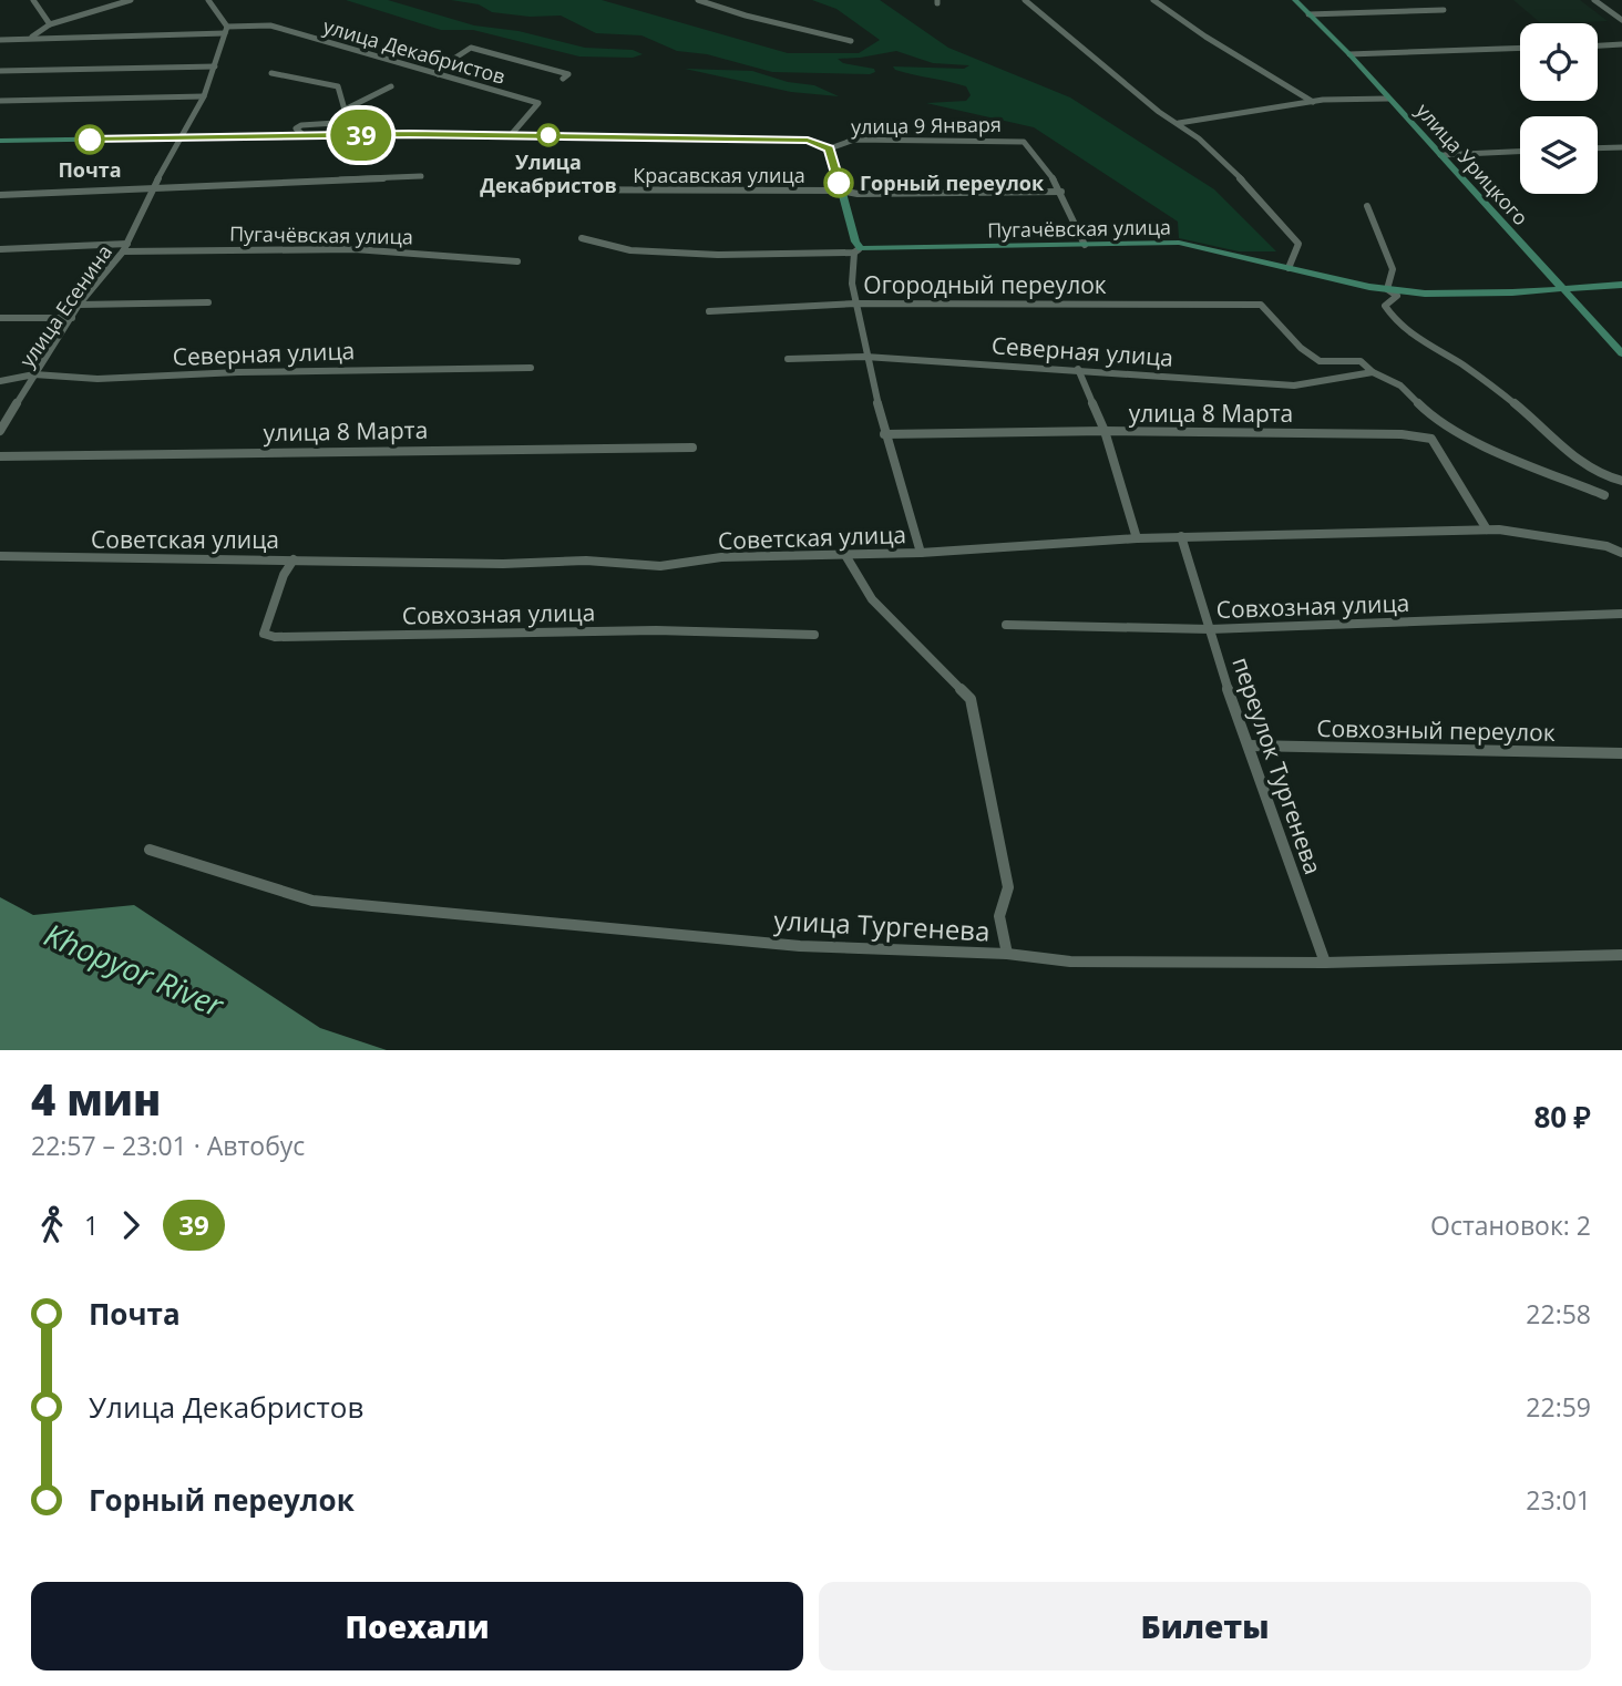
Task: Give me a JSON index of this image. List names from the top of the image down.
{
  "streets": {
    "main road": ["улица Урицкого", "Пугачёвская улица"],
    "street": [
      "улица Декабристов",
      "улица 9 Января",
      "Красавская улица",
      "Огородный переулок",
      "улица Есенина",
      "Северная улица",
      "улица 8 Марта",
      "Советская улица",
      "Совхозная улица",
      "Совхозный переулок",
      "переулок Тургенева",
      "улица Тургенева"
    ]
  },
  "crossings": [
    ["улица Декабристов", "улица Есенина"],
    ["улица 9 Января", "Красавская улица"],
    ["улица Урицкого", "Пугачёвская улица"],
    ["Пугачёвская улица", "улица Есенина"],
    ["Огородный переулок", "Северная улица"],
    ["улица Есенина", "Северная улица"],
    ["улица 8 Марта", "Советская улица"],
    ["Советская улица", "Совхозная улица"],
    ["Советская улица", "переулок Тургенева"],
    ["Совхозная улица", "переулок Тургенева"],
    ["Совхозный переулок", "переулок Тургенева"],
    ["переулок Тургенева", "улица Тургенева"]
  ],
  "water": ["Khopyor River"],
  "places": ["Улица Декабристов", "Почта", "Горный переулок"],
  "lines": ["bus line 39"],
  "page": {
    "on_map": "39",
    "heading": ["4 мин", "22:57 – 23:01 · Автобус", "80 ₽"],
    "legs": ["1", "39", "Остановок: 2"],
    "list": [
      {
        "name": "Почта",
        "value": "22:58"
      },
      {
        "name": "Улица Декабристов",
        "value": "22:59"
      },
      {
        "name": "Горный переулок",
        "value": "23:01"
      }
    ],
    "buttons": ["Поехали", "Билеты"]
  }
}
